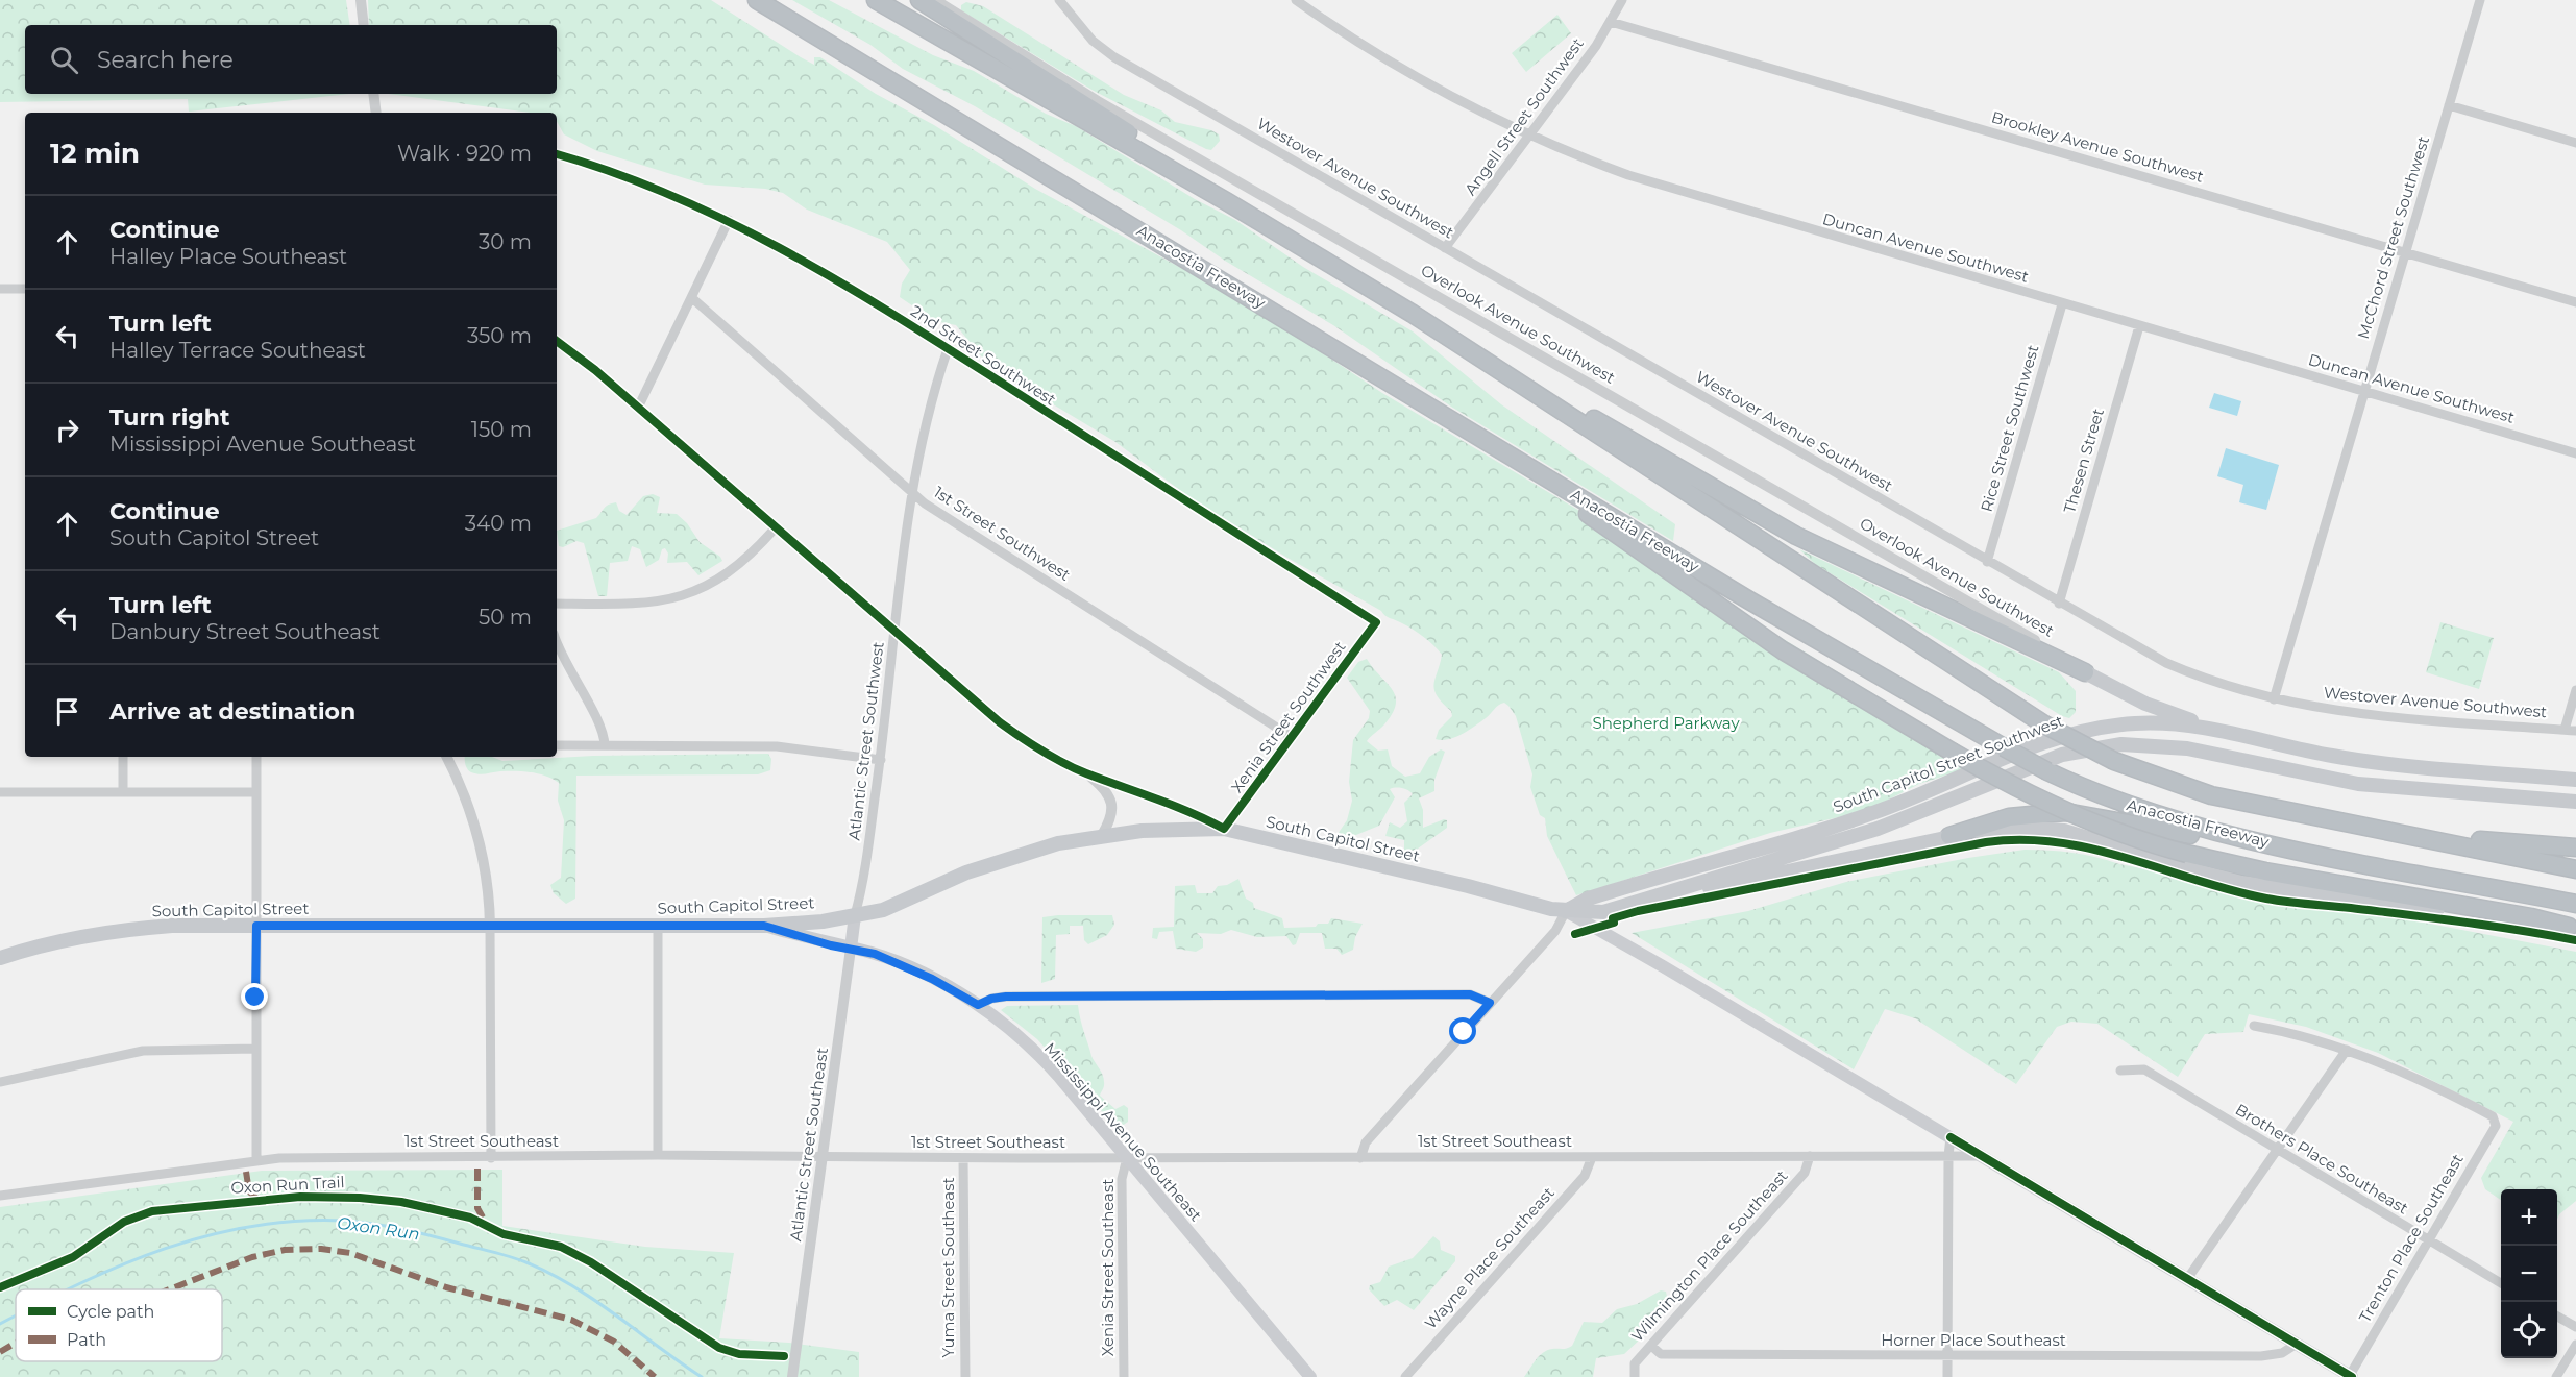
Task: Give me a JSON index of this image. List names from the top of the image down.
{
  "streets": {
    "highway": ["Anacostia Freeway"],
    "main road": [
      "South Capitol Street Southwest",
      "South Capitol Street",
      "Mississippi Avenue Southeast",
      "Atlantic Street Southeast"
    ],
    "street": [
      "Angell Street Southwest",
      "Brookley Avenue Southwest",
      "Westover Avenue Southwest",
      "McChord Street Southwest",
      "Duncan Avenue Southwest",
      "Overlook Avenue Southwest",
      "2nd Street Southwest",
      "Rice Street Southwest",
      "Thesen Street",
      "1st Street Southwest",
      "Xenia Street Southwest",
      "Atlantic Street Southwest",
      "1st Street Southeast",
      "Brothers Place Southeast",
      "Trenton Place Southeast",
      "Wilmington Place Southeast",
      "Wayne Place Southeast",
      "Yuma Street Southeast",
      "Xenia Street Southeast",
      "Horner Place Southeast"
    ],
    "cycle path": ["Oxon Run Trail"]
  },
  "crossings": [
    ["Angell Street Southwest", "Brookley Avenue Southwest"],
    ["Angell Street Southwest", "Westover Avenue Southwest"],
    ["Angell Street Southwest", "Duncan Avenue Southwest"],
    ["Brookley Avenue Southwest", "McChord Street Southwest"],
    ["Westover Avenue Southwest", "McChord Street Southwest"],
    ["Westover Avenue Southwest", "Rice Street Southwest"],
    ["Westover Avenue Southwest", "Thesen Street"],
    ["McChord Street Southwest", "Duncan Avenue Southwest"],
    ["Duncan Avenue Southwest", "Rice Street Southwest"],
    ["Duncan Avenue Southwest", "Thesen Street"],
    ["2nd Street Southwest", "Xenia Street Southwest"],
    ["2nd Street Southwest", "Atlantic Street Southwest"],
    ["1st Street Southwest", "Xenia Street Southwest"],
    ["1st Street Southwest", "Atlantic Street Southwest"],
    ["Xenia Street Southwest", "South Capitol Street"],
    ["Atlantic Street Southwest", "South Capitol Street"],
    ["Atlantic Street Southwest", "Atlantic Street Southeast"],
    ["South Capitol Street Southwest", "South Capitol Street"],
    ["South Capitol Street", "Mississippi Avenue Southeast"],
    ["South Capitol Street", "Atlantic Street Southeast"],
    ["Mississippi Avenue Southeast", "1st Street Southeast"],
    ["Mississippi Avenue Southeast", "Atlantic Street Southeast"],
    ["Mississippi Avenue Southeast", "Xenia Street Southeast"],
    ["1st Street Southeast", "Atlantic Street Southeast"],
    ["1st Street Southeast", "Wilmington Place Southeast"],
    ["1st Street Southeast", "Wayne Place Southeast"],
    ["1st Street Southeast", "Yuma Street Southeast"],
    ["1st Street Southeast", "Xenia Street Southeast"],
    ["Brothers Place Southeast", "Trenton Place Southeast"],
    ["Wilmington Place Southeast", "Horner Place Southeast"]
  ],
  "water": ["Oxon Run"],
  "parks": ["Shepherd Parkway"],
  "legend": ["Cycle path", "Path"],
  "page": {
    "search": "Search here",
    "heading": ["12 min", "Walk · 920 m"],
    "list": [
      ["Continue", "Halley Place Southeast", "30 m"],
      ["Turn left", "Halley Terrace Southeast", "350 m"],
      ["Turn right", "Mississippi Avenue Southeast", "150 m"],
      ["Continue", "South Capitol Street", "340 m"],
      ["Turn left", "Danbury Street Southeast", "50 m"],
      "Arrive at destination"
    ],
    "map_buttons": ["+", "−"]
  }
}
